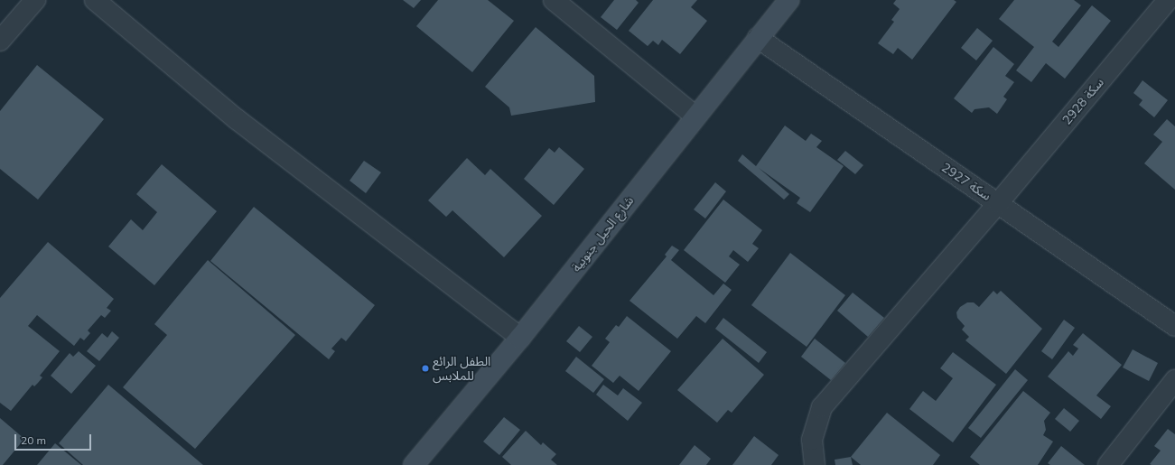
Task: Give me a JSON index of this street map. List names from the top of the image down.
{
  "streets": {
    "street": ["سكة 2928", "سكة 2927", "شارع الحيل جنوبية"]
  },
  "crossings": [
    ["سكة 2928", "سكة 2927"],
    ["سكة 2927", "شارع الحيل جنوبية"]
  ],
  "places": ["الطفل الرائع للملابس"],
  "scale_bar": "20 m"
}
